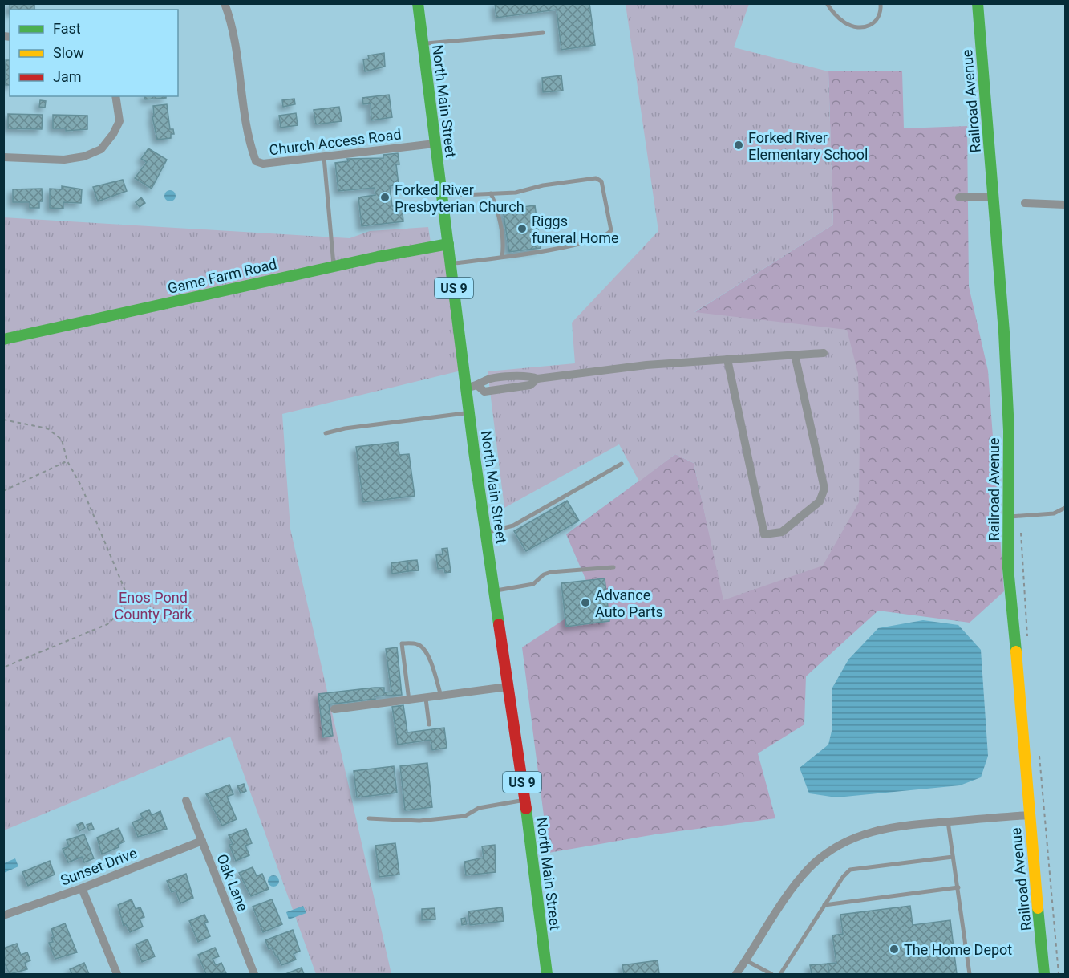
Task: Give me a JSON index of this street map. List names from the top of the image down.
{
  "streets": {
    "main road": [
      "North Main Street",
      "Railroad Avenue",
      "Game Farm Road",
      "US 9"
    ],
    "street": ["Church Access Road", "Sunset Drive", "Oak Lane"]
  },
  "crossings": [
    ["North Main Street", "Church Access Road"],
    ["North Main Street", "Game Farm Road"],
    ["Sunset Drive", "Oak Lane"]
  ],
  "parks": ["Enos Pond County Park"],
  "places": [
    "Forked River Elementary School",
    "Forked River Presbyterian Church",
    "Riggs funeral Home",
    "Advance Auto Parts",
    "The Home Depot"
  ],
  "legend": ["Fast", "Slow", "Jam"]
}
